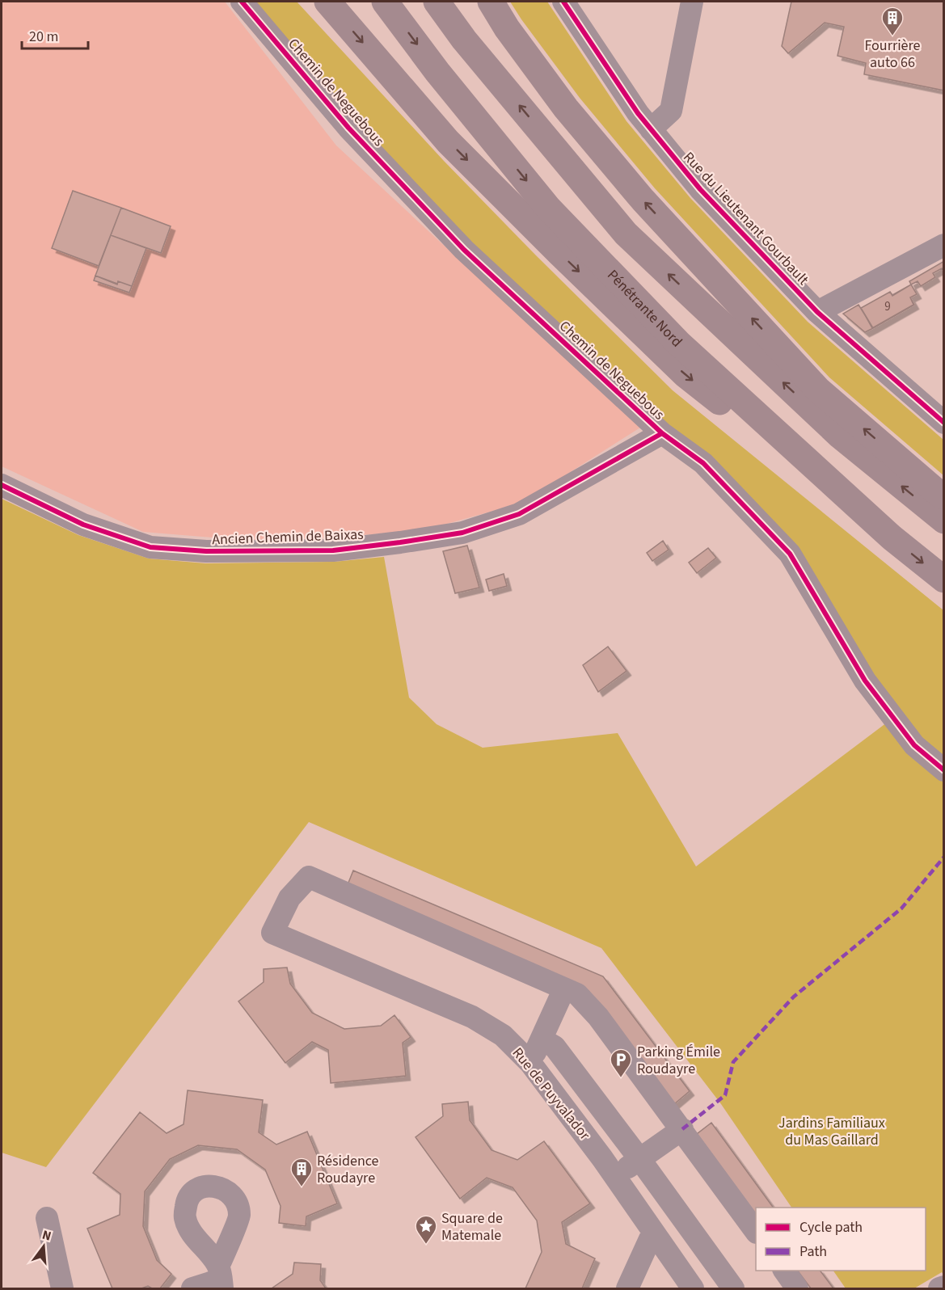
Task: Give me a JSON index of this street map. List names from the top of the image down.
{
  "streets": {
    "highway": ["Pénétrante Nord"],
    "street": [
      "Chemin de Neguebous",
      "Rue du Lieutenant Gourbault",
      "Ancien Chemin de Baixas",
      "Rue de Puyvalador"
    ]
  },
  "crossings": [
    ["Chemin de Neguebous", "Ancien Chemin de Baixas"]
  ],
  "parks": ["Jardins Familiaux du Mas Gaillard"],
  "places": {
    "building": ["Fourrière auto 66", "Résidence Roudayre"],
    "parking": ["Parking Émile Roudayre"],
    "place": ["Square de Matemale"]
  },
  "house_numbers": ["9"],
  "legend": ["Cycle path", "Path"],
  "scale_bar": "20 m",
  "north": "top"
}
